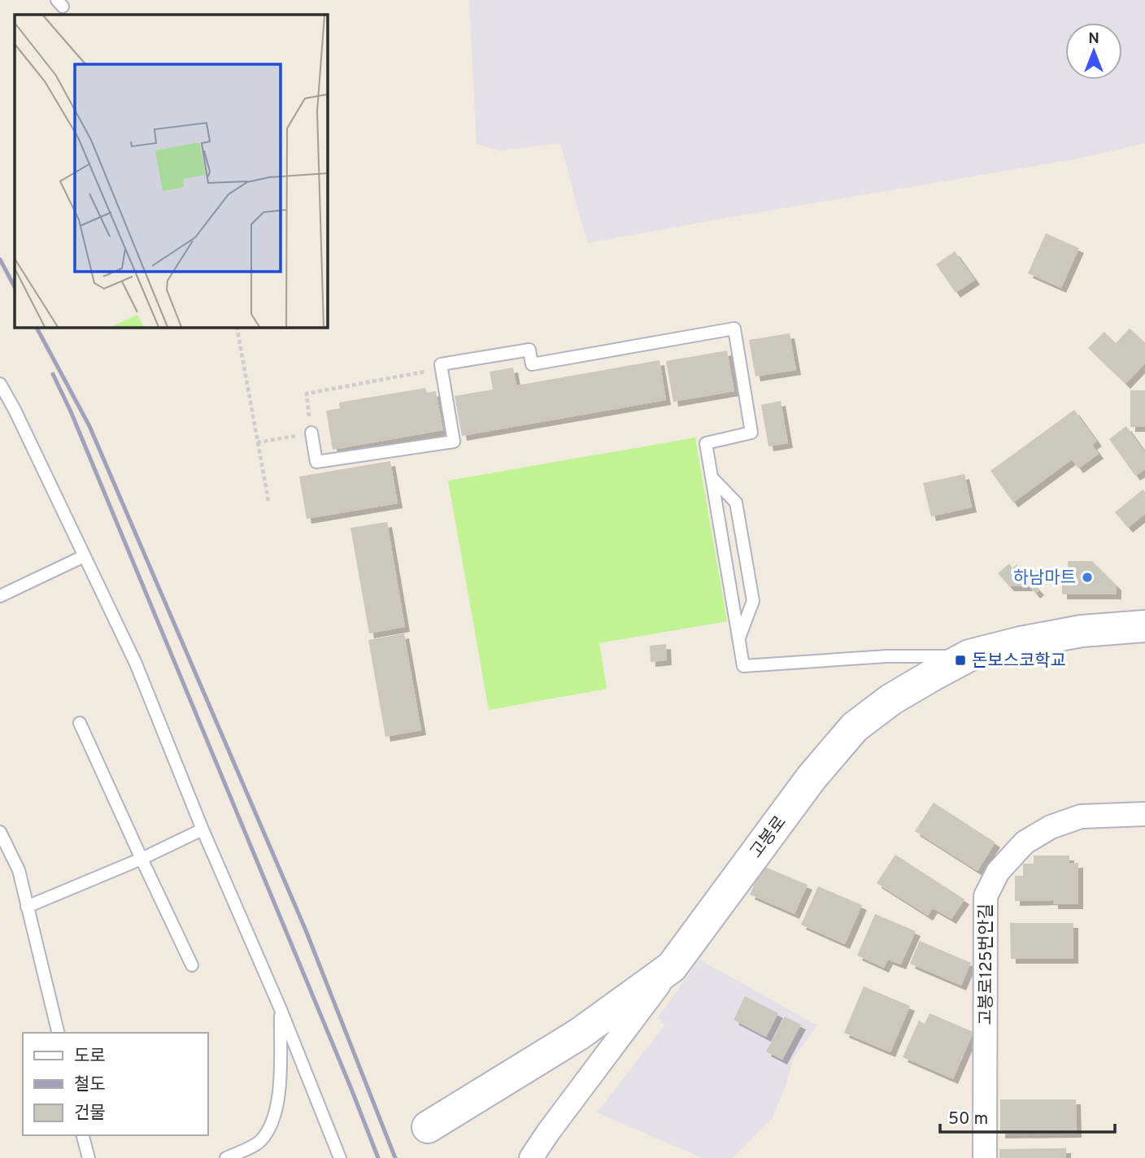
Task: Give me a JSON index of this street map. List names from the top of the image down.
{
  "streets": {
    "main road": ["고봉로"],
    "street": ["고봉로125번안길"]
  },
  "places": {
    "other": ["하남마트"],
    "transit": ["돈보스코학교"]
  },
  "legend": ["도로", "철도", "건물"],
  "scale_bar": "50 m",
  "north": "top"
}
